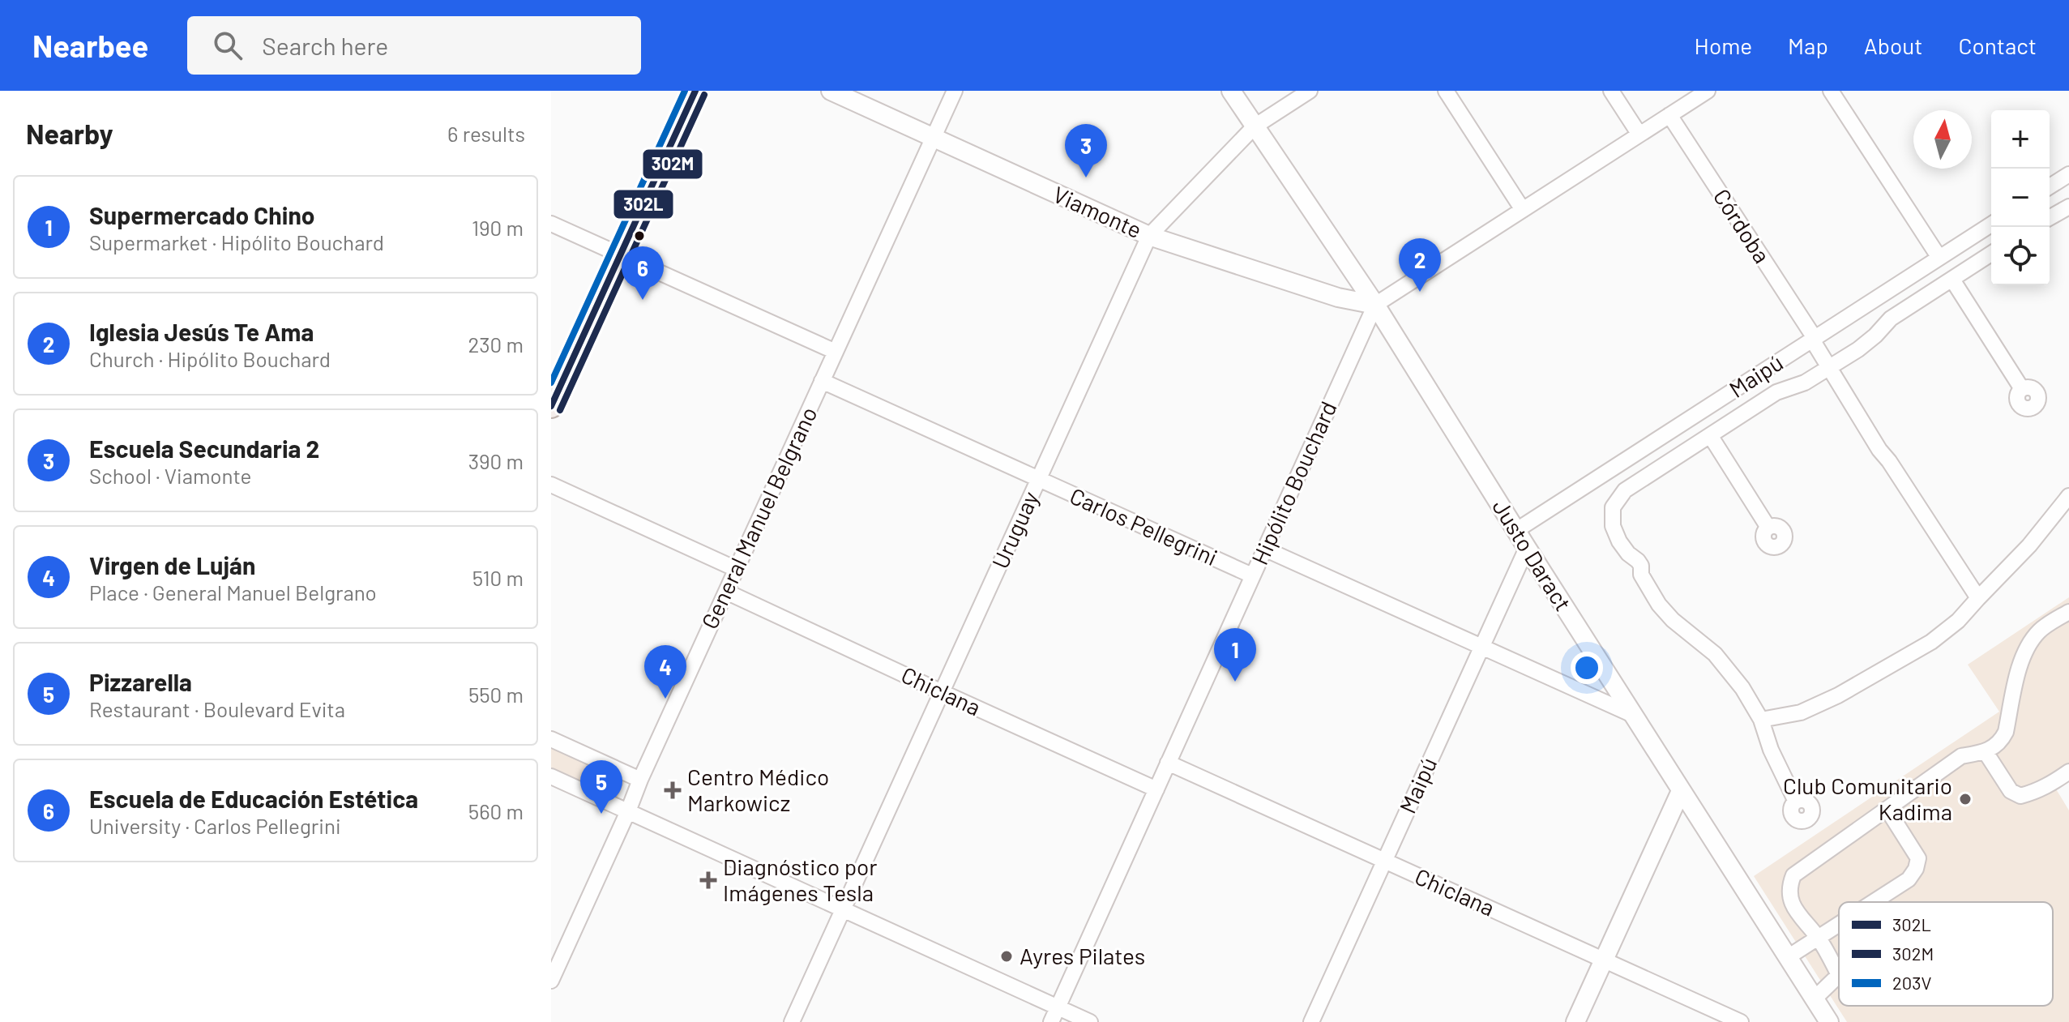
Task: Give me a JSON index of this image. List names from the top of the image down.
{
  "streets": {
    "street": [
      "Viamonte",
      "Córdoba",
      "Maipú",
      "Hipólito Bouchard",
      "General Manuel Belgrano",
      "Carlos Pellegrini",
      "Uruguay",
      "Justo Daract",
      "Chiclana"
    ]
  },
  "crossings": [
    ["Viamonte", "Hipólito Bouchard"],
    ["Viamonte", "General Manuel Belgrano"],
    ["Viamonte", "Uruguay"],
    ["Viamonte", "Justo Daract"],
    ["Córdoba", "Maipú"],
    ["Maipú", "Justo Daract"],
    ["Maipú", "Chiclana"],
    ["Hipólito Bouchard", "Carlos Pellegrini"],
    ["Hipólito Bouchard", "Justo Daract"],
    ["Hipólito Bouchard", "Chiclana"],
    ["General Manuel Belgrano", "Carlos Pellegrini"],
    ["General Manuel Belgrano", "Chiclana"],
    ["Carlos Pellegrini", "Uruguay"],
    ["Uruguay", "Justo Daract"],
    ["Uruguay", "Chiclana"]
  ],
  "places": {
    "health": ["Centro Médico Markowicz", "Diagnóstico por Imágenes Tesla"],
    "other": ["Club Comunitario Kadima", "Ayres Pilates"]
  },
  "lines": ["transit line 302L", "transit line 203V", "transit line 302M"],
  "legend": ["302L", "302M", "203V"],
  "north": "top",
  "page": {
    "header": "Nearbee",
    "search": "Search here",
    "nav": [
      "Home",
      "Map",
      "About",
      "Contact"
    ],
    "heading": ["Nearby", "6 results"],
    "map_buttons": ["+", "−"],
    "pins": [
      "3",
      "2",
      "6",
      "1",
      "4",
      "5"
    ],
    "list": [
      {
        "mark": "1",
        "name": "Supermercado Chino",
        "note": "Supermarket · Hipólito Bouchard",
        "value": "190 m"
      },
      {
        "mark": "2",
        "name": "Iglesia Jesús Te Ama",
        "note": "Church · Hipólito Bouchard",
        "value": "230 m"
      },
      {
        "mark": "3",
        "name": "Escuela Secundaria 2",
        "note": "School · Viamonte",
        "value": "390 m"
      },
      {
        "mark": "4",
        "name": "Virgen de Luján",
        "note": "Place · General Manuel Belgrano",
        "value": "510 m"
      },
      {
        "mark": "5",
        "name": "Pizzarella",
        "note": "Restaurant · Boulevard Evita",
        "value": "550 m"
      },
      {
        "mark": "6",
        "name": "Escuela de Educación Estética",
        "note": "University · Carlos Pellegrini",
        "value": "560 m"
      }
    ]
  }
}
